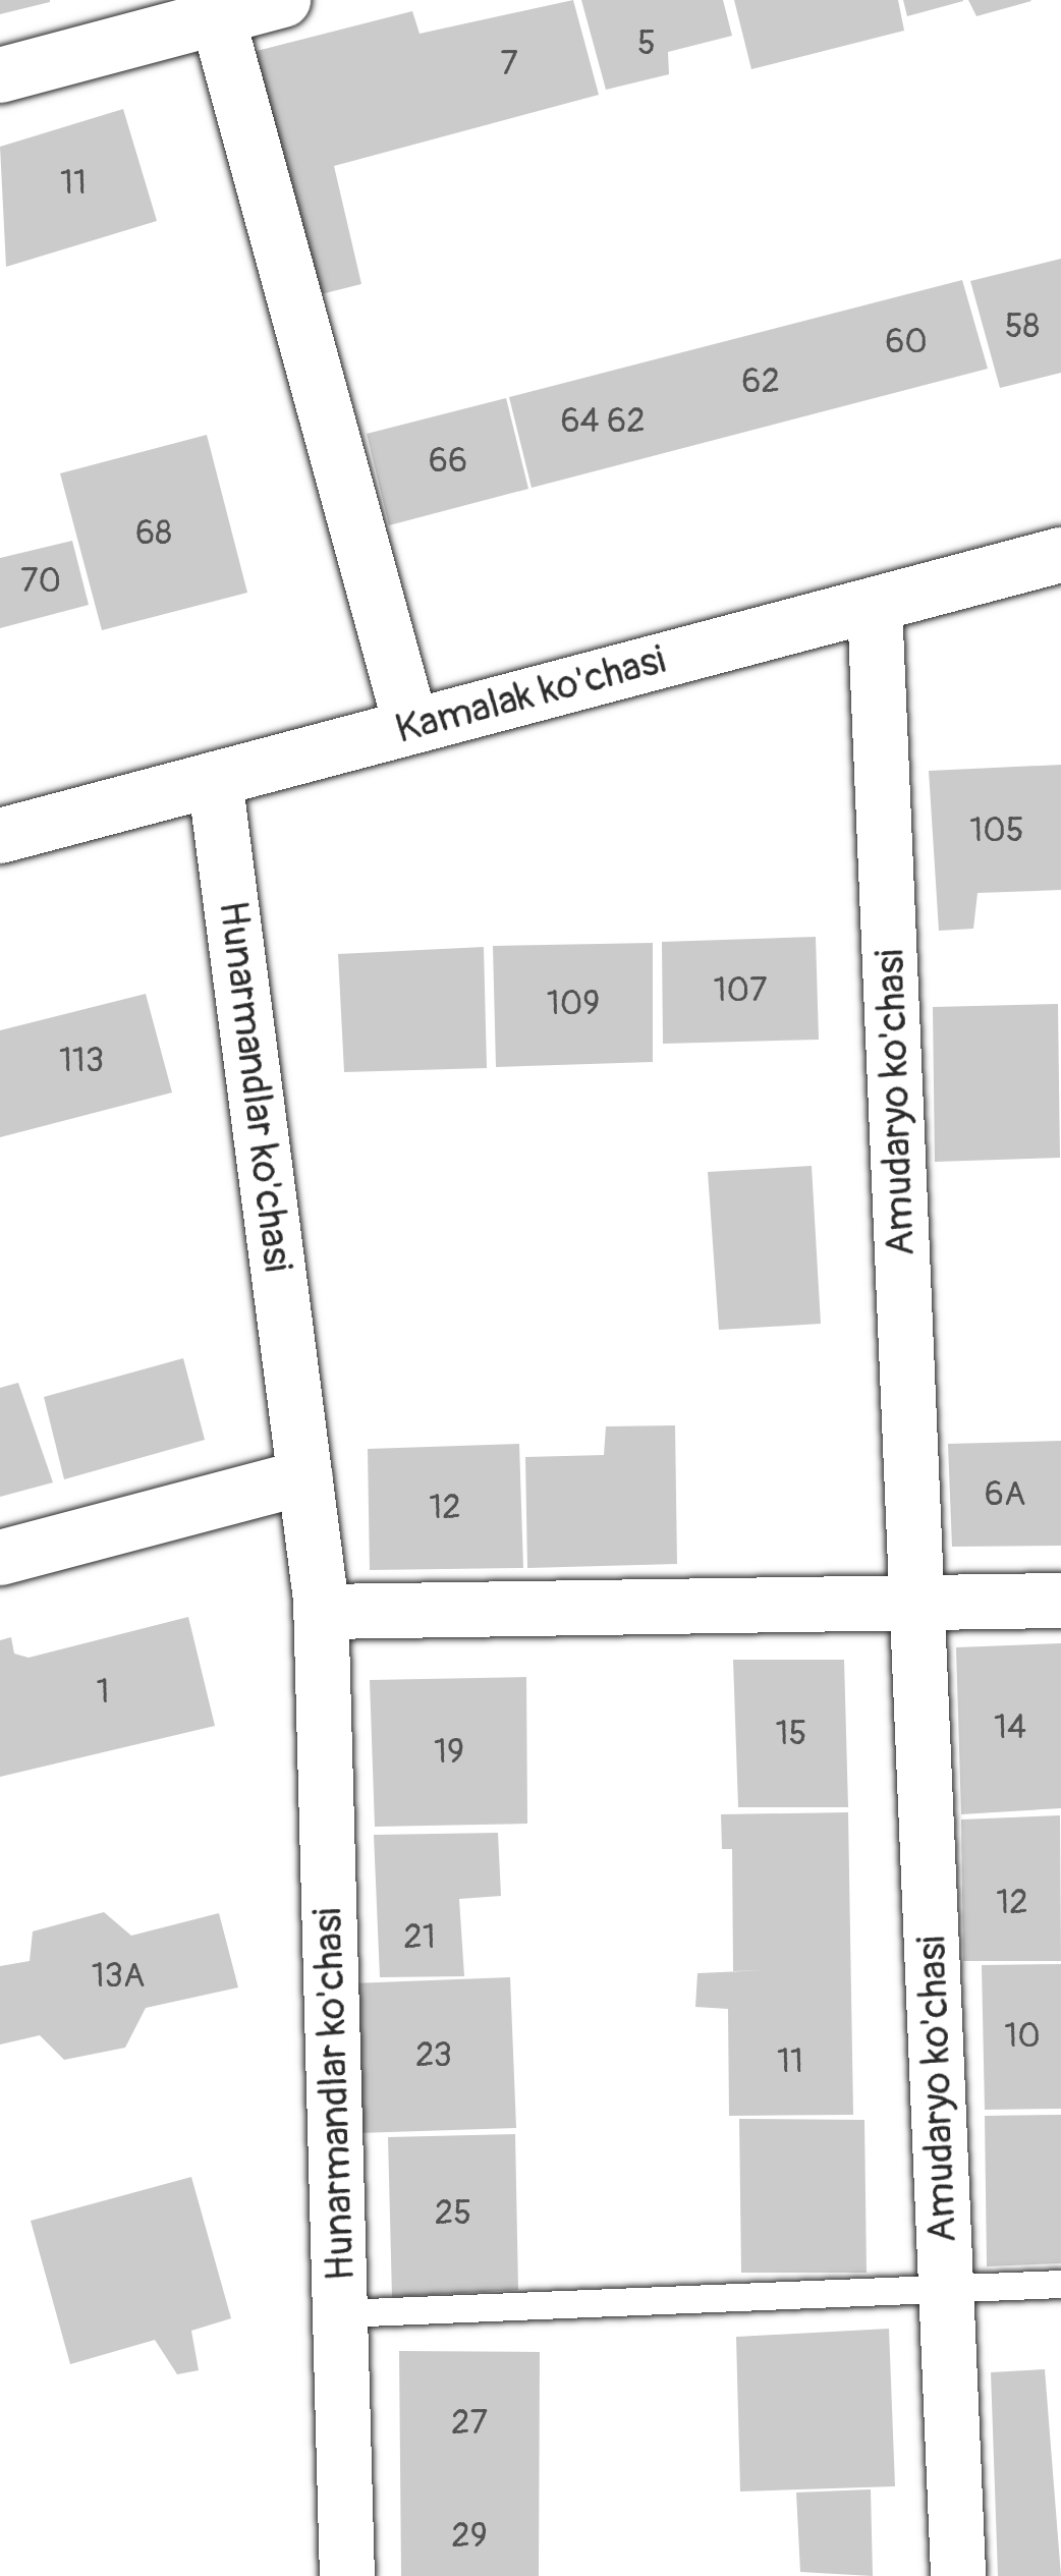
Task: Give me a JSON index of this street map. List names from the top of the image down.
{
  "streets": {
    "street": ["Kamalak ko'chasi", "Hunarmandlar ko'chasi", "Amudaryo ko'chasi"]
  },
  "crossings": [
    ["Kamalak ko'chasi", "Hunarmandlar ko'chasi"],
    ["Kamalak ko'chasi", "Amudaryo ko'chasi"]
  ],
  "house_numbers": [
    "5",
    "7",
    "11",
    "58",
    "60",
    "62",
    "64 62",
    "66",
    "68",
    "70",
    "105",
    "107",
    "109",
    "113",
    "6A",
    "12",
    "1",
    "14",
    "15",
    "19",
    "12",
    "21",
    "13A",
    "10",
    "23",
    "11",
    "25",
    "27",
    "29"
  ]
}
